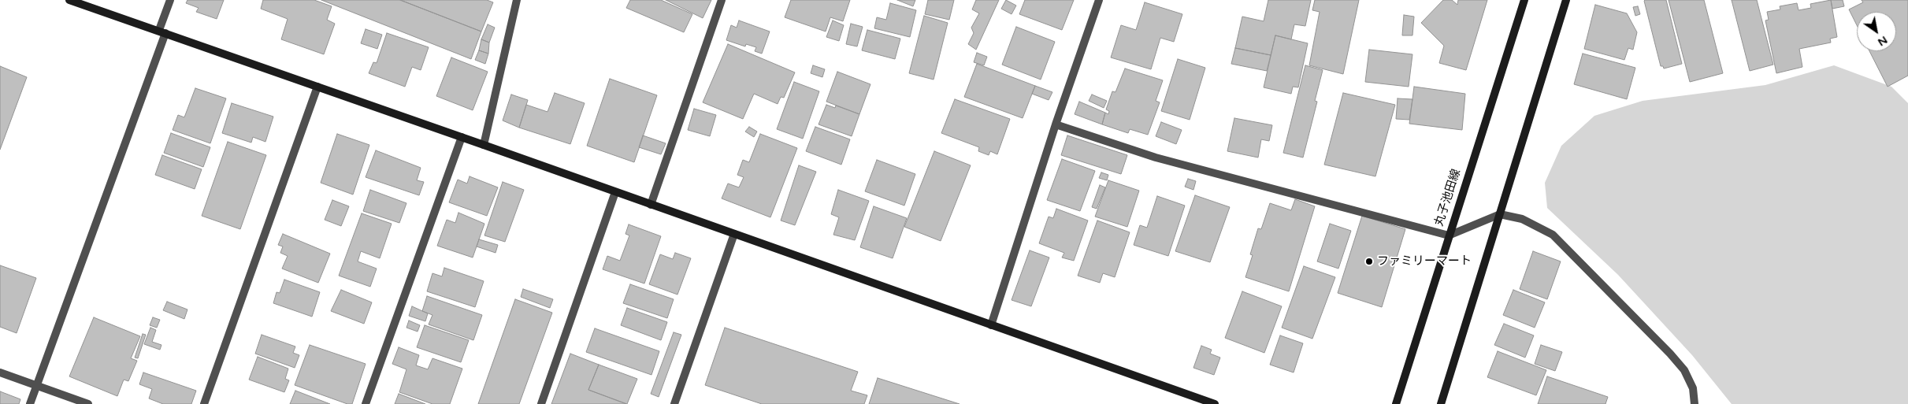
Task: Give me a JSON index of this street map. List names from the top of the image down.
{
  "streets": {
    "street": ["丸子池田線"]
  },
  "places": ["ファミリーマート"],
  "north": "bottom right"
}
